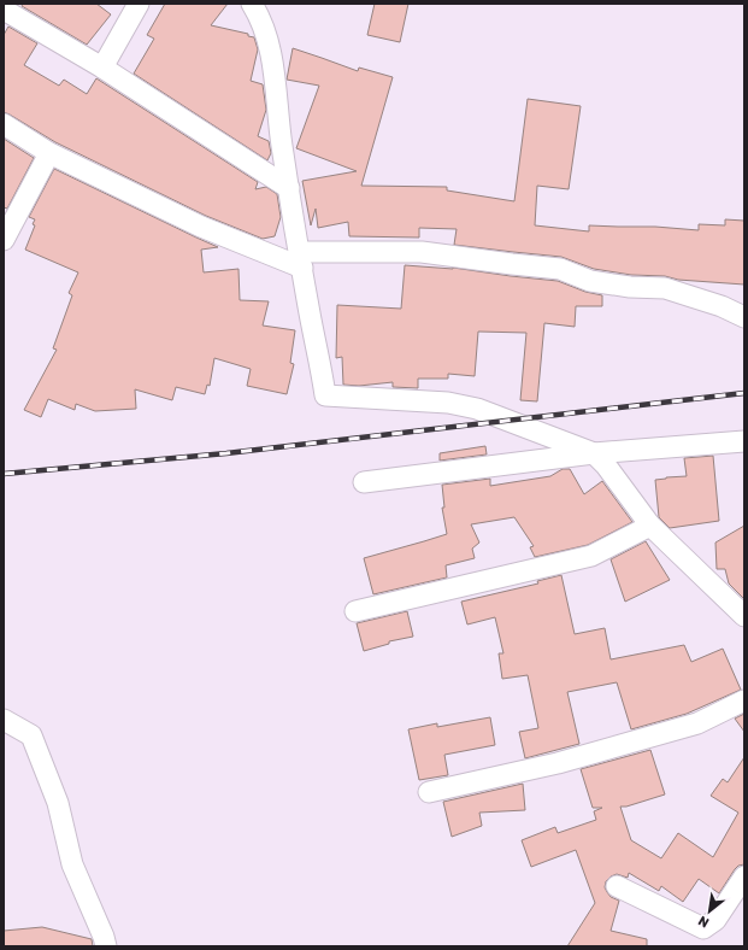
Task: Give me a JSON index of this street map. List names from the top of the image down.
{
  "north": "bottom left"
}
